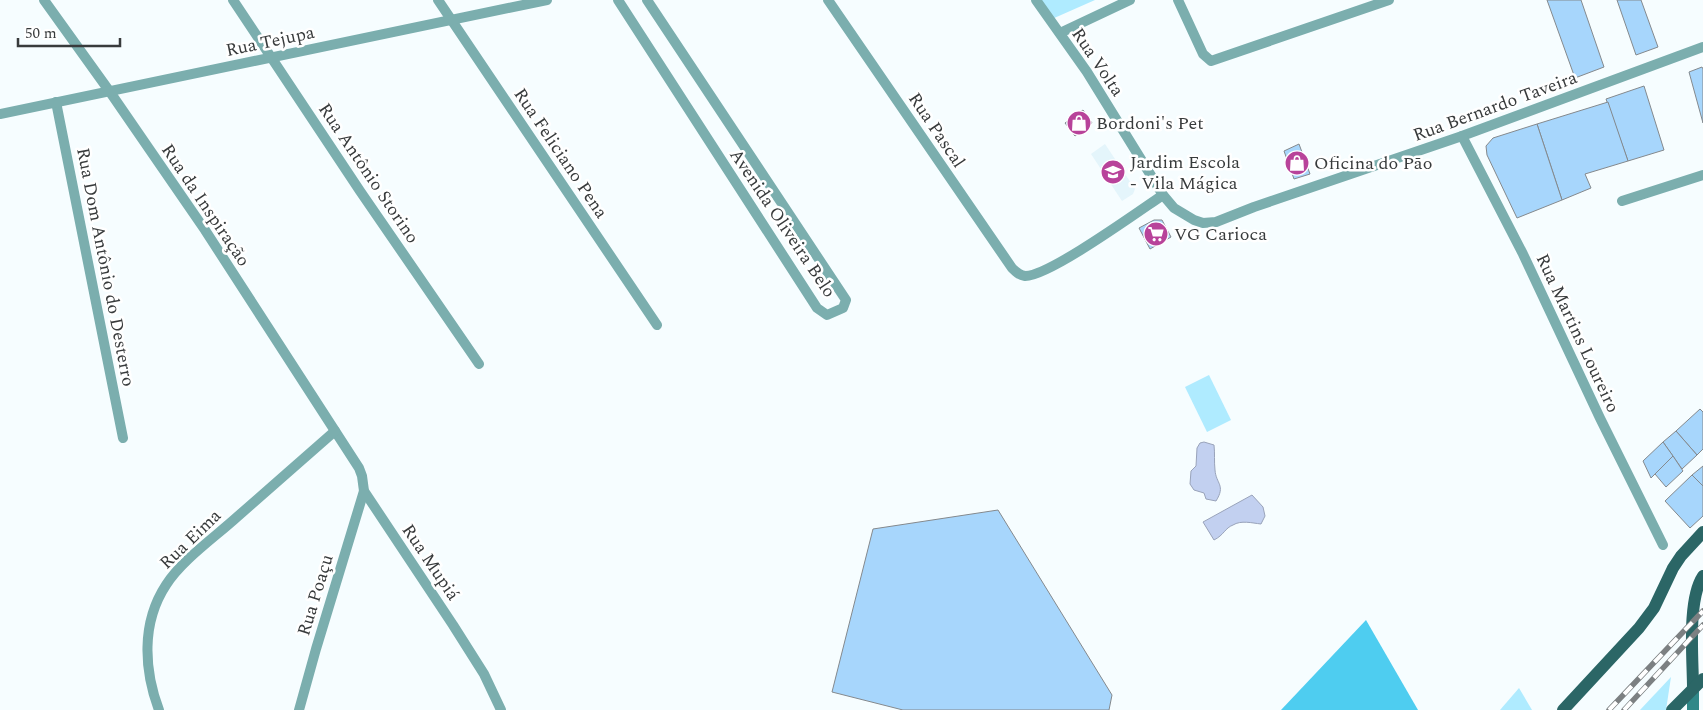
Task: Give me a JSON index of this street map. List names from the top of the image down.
{
  "streets": {
    "street": [
      "Rua Tejupa",
      "Rua Volta",
      "Rua Bernardo Taveira",
      "Rua Pascal",
      "Rua Feliciano Pena",
      "Rua Antônio Storino",
      "Rua da Inspiração",
      "Avenida Oliveira Belo",
      "Rua Dom Antônio do Desterro",
      "Rua Martins Loureiro",
      "Rua Eima",
      "Rua Mupiá",
      "Rua Poaçu"
    ]
  },
  "crossings": [
    ["Rua Tejupa", "Rua Feliciano Pena"],
    ["Rua Tejupa", "Rua Antônio Storino"],
    ["Rua Tejupa", "Rua da Inspiração"],
    ["Rua Tejupa", "Rua Dom Antônio do Desterro"],
    ["Rua Volta", "Rua Bernardo Taveira"],
    ["Rua Volta", "Rua Pascal"],
    ["Rua Bernardo Taveira", "Rua Martins Loureiro"],
    ["Rua da Inspiração", "Rua Eima"],
    ["Rua da Inspiração", "Rua Mupiá"],
    ["Rua Eima", "Rua Mupiá"],
    ["Rua Mupiá", "Rua Poaçu"]
  ],
  "places": {
    "shop": ["Bordoni's Pet", "Oficina do Pão"],
    "school or university": ["Jardim Escola - Vila Mágica"],
    "supermarket": ["VG Carioca"]
  },
  "scale_bar": "50 m"
}
